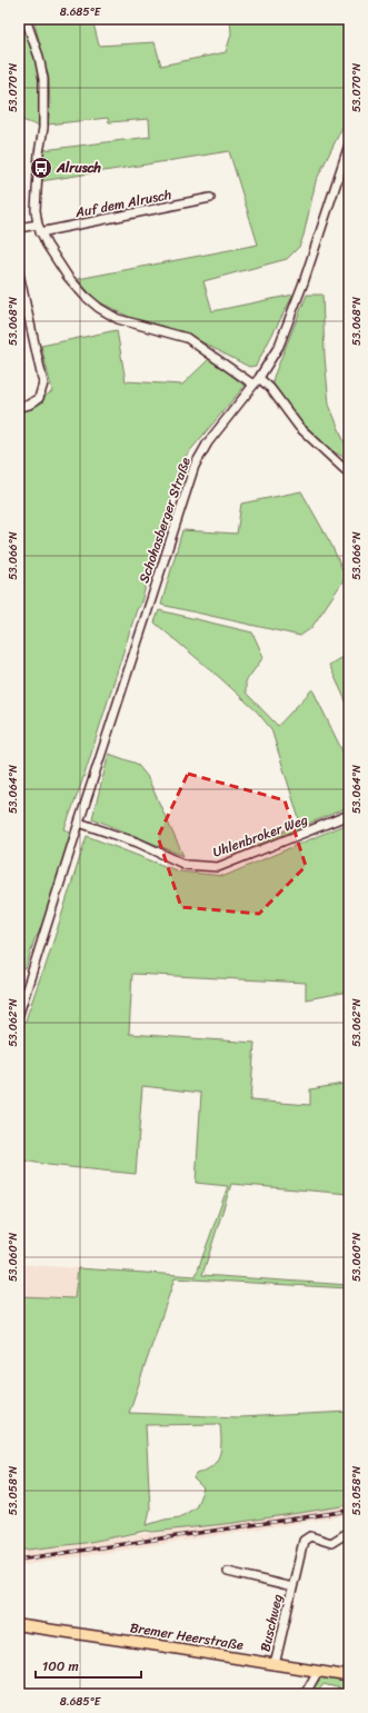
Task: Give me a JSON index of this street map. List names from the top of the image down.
{
  "streets": {
    "main road": ["Bremer Heerstraße"],
    "street": [
      "Auf dem Alrusch",
      "Schohasberger Straße",
      "Uhlenbroker Weg",
      "Buschweg"
    ]
  },
  "crossings": [
    ["Schohasberger Straße", "Uhlenbroker Weg"],
    ["Buschweg", "Bremer Heerstraße"]
  ],
  "places": {
    "bus stop": ["Alrusch"]
  },
  "scale_bar": "100 m",
  "coordinates": [
    "8.685°E",
    "53.070°N",
    "53.068°N",
    "53.066°N",
    "53.064°N",
    "53.062°N",
    "53.060°N",
    "53.058°N"
  ]
}
